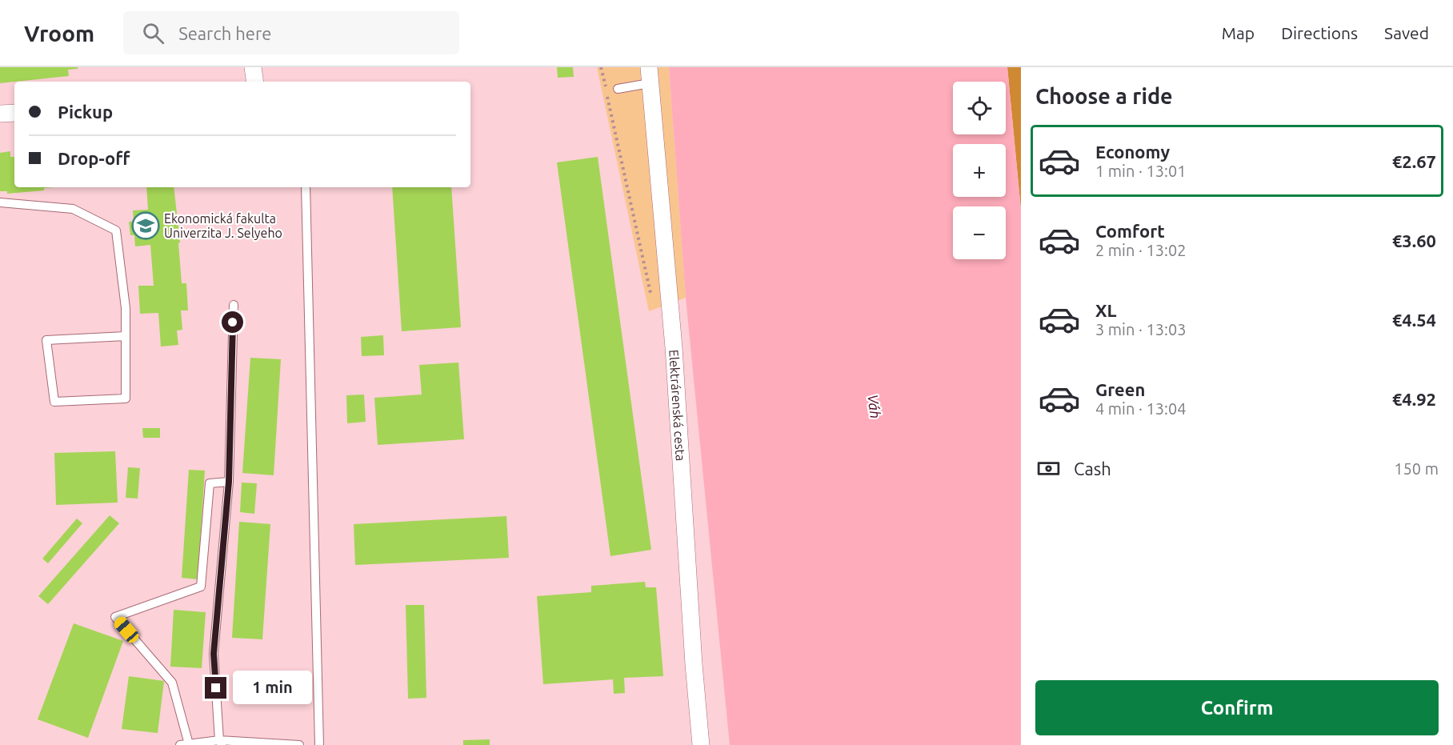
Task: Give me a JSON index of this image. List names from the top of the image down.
{
  "streets": {
    "street": ["Elektrárenská cesta"]
  },
  "water": ["Váh"],
  "places": {
    "school or university": ["Ekonomická fakulta Univerzita J. Selyeho"]
  },
  "page": {
    "header": "Vroom",
    "search": "Search here",
    "nav": ["Map", "Directions", "Saved"],
    "heading": "Choose a ride",
    "map_buttons": ["+", "−"],
    "banner": ["Pickup", "Drop-off"],
    "list": [
      {
        "name": "Economy",
        "note": "1 min · 13:01",
        "value": "€2.67"
      },
      {
        "name": "Comfort",
        "note": "2 min · 13:02",
        "value": "€3.60"
      },
      {
        "name": "XL",
        "note": "3 min · 13:03",
        "value": "€4.54"
      },
      {
        "name": "Green",
        "note": "4 min · 13:04",
        "value": "€4.92"
      }
    ],
    "pay": ["Cash", "150 m"],
    "bubble": "1 min",
    "buttons": "Confirm"
  }
}
